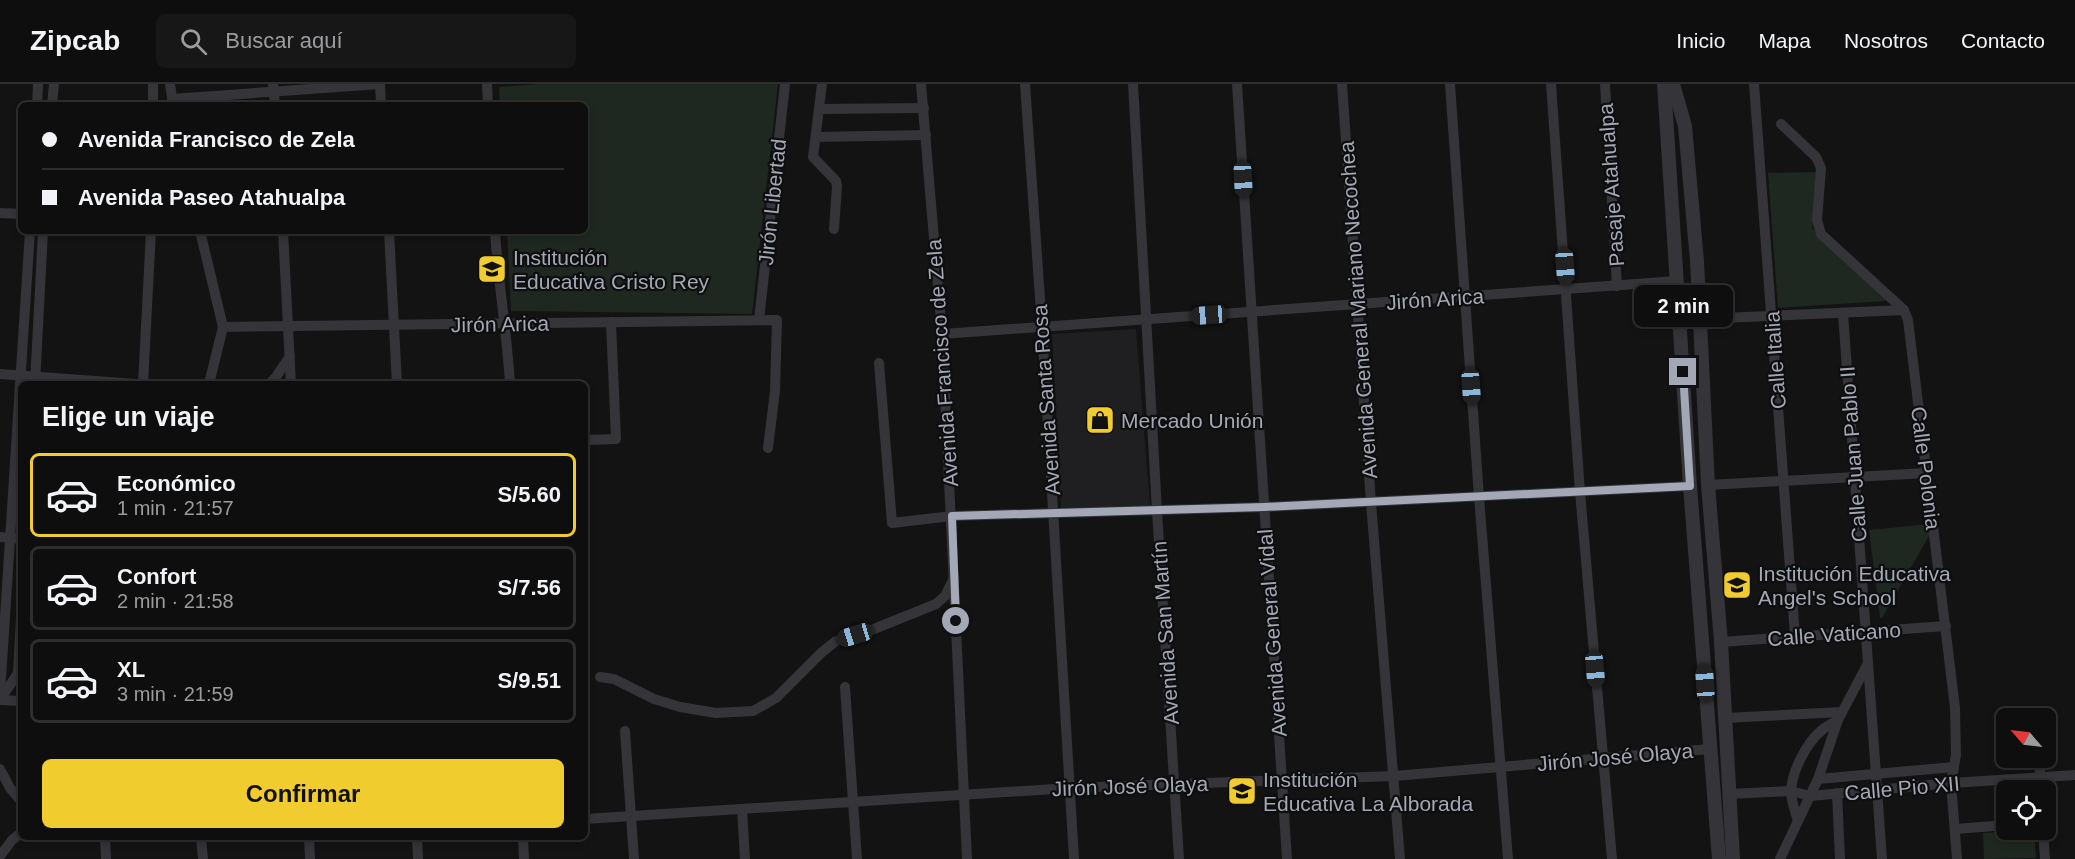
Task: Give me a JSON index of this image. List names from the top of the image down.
{
  "streets": {
    "street": [
      "Pasaje Atahualpa",
      "Jirón Libertad",
      "Jirón Arica",
      "Avenida General Mariano Necochea",
      "Calle Italia",
      "Avenida Francisco de Zela",
      "Avenida Santa Rosa",
      "Calle Juan Pablo II",
      "Calle Polonia",
      "Avenida San Martín",
      "Avenida General Vidal",
      "Calle Vaticano",
      "Jirón José Olaya",
      "Calle Pio XII"
    ]
  },
  "crossings": [
    ["Pasaje Atahualpa", "Jirón Arica"],
    ["Jirón Libertad", "Jirón Arica"],
    ["Jirón Arica", "Avenida General Mariano Necochea"],
    ["Jirón Arica", "Avenida Francisco de Zela"],
    ["Jirón Arica", "Avenida Santa Rosa"],
    ["Jirón Arica", "Avenida San Martín"],
    ["Jirón Arica", "Avenida General Vidal"],
    ["Avenida General Mariano Necochea", "Jirón José Olaya"],
    ["Calle Italia", "Calle Vaticano"],
    ["Avenida Francisco de Zela", "Jirón José Olaya"],
    ["Avenida Santa Rosa", "Jirón José Olaya"],
    ["Calle Juan Pablo II", "Calle Vaticano"],
    ["Calle Juan Pablo II", "Calle Pio XII"],
    ["Calle Polonia", "Calle Vaticano"],
    ["Calle Polonia", "Calle Pio XII"],
    ["Avenida San Martín", "Jirón José Olaya"],
    ["Avenida General Vidal", "Jirón José Olaya"]
  ],
  "places": {
    "school or university": ["Institución Educativa Cristo Rey", "Institución Educativa Angel's School", "Institución Educativa La Alborada"],
    "shop": ["Mercado Unión"]
  },
  "north": "top left",
  "page": {
    "header": "Zipcab",
    "search": "Buscar aquí",
    "nav": [
      "Inicio",
      "Mapa",
      "Nosotros",
      "Contacto"
    ],
    "banner": ["Avenida Francisco de Zela", "Avenida Paseo Atahualpa"],
    "bubble": "2 min",
    "heading": "Elige un viaje",
    "list": [
      {
        "name": "Económico",
        "note": "1 min · 21:57",
        "value": "S/5.60"
      },
      {
        "name": "Confort",
        "note": "2 min · 21:58",
        "value": "S/7.56"
      },
      {
        "name": "XL",
        "note": "3 min · 21:59",
        "value": "S/9.51"
      }
    ],
    "buttons": "Confirmar"
  }
}
